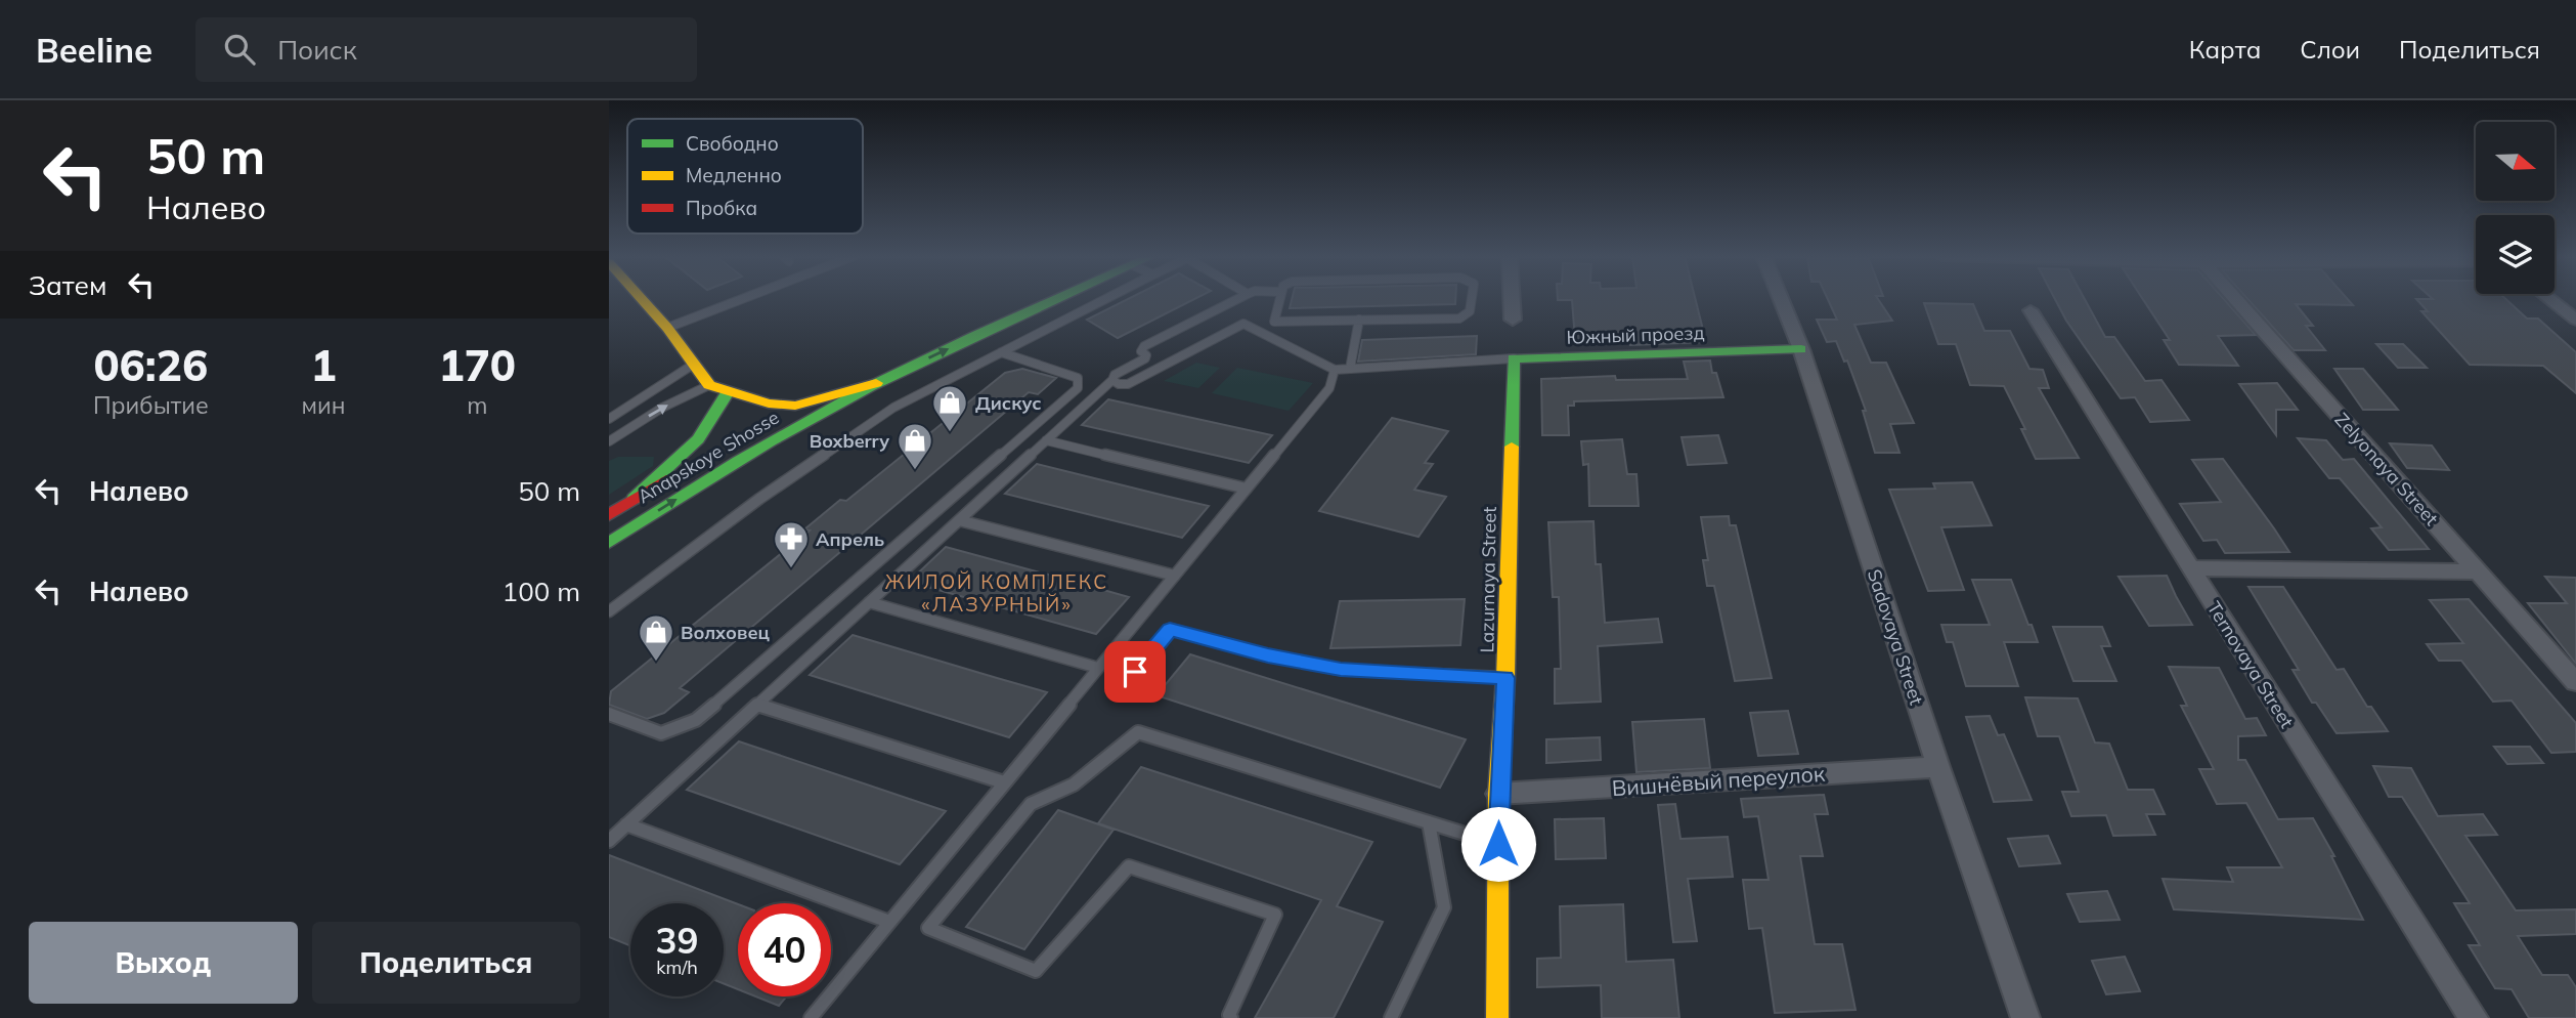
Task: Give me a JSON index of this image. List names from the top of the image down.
{
  "streets": {
    "main road": ["Южный проезд", "Anapskoye Shosse", "Lazurnaya Street"],
    "street": [
      "Zelyonaya Street",
      "Sadovaya Street",
      "Ternovaya Street",
      "Вишнёвый переулок"
    ]
  },
  "crossings": [
    ["Южный проезд", "Lazurnaya Street"],
    ["Южный проезд", "Sadovaya Street"],
    ["Lazurnaya Street", "Вишнёвый переулок"],
    ["Sadovaya Street", "Вишнёвый переулок"]
  ],
  "districts": ["ЖИЛОЙ КОМПЛЕКС «ЛАЗУРНЫЙ»"],
  "places": {
    "shop": ["Дискус", "Boxberry", "Волховец"],
    "pharmacy": ["Апрель"]
  },
  "legend": ["Свободно", "Медленно", "Пробка"],
  "north": "right",
  "page": {
    "header": "Beeline",
    "search": "Поиск",
    "nav": ["Карта", "Слои", "Поделиться"],
    "turn": ["50 m", "Налево"],
    "then": "Затем",
    "eta": [
      "06:26",
      "Прибытие",
      "1",
      "мин",
      "170",
      "m"
    ],
    "list": [
      {
        "name": "Налево",
        "value": "50 m"
      },
      {
        "name": "Налево",
        "value": "100 m"
      }
    ],
    "speed": "39 km/h",
    "limit": "40",
    "buttons": ["Выход", "Поделиться"]
  }
}
